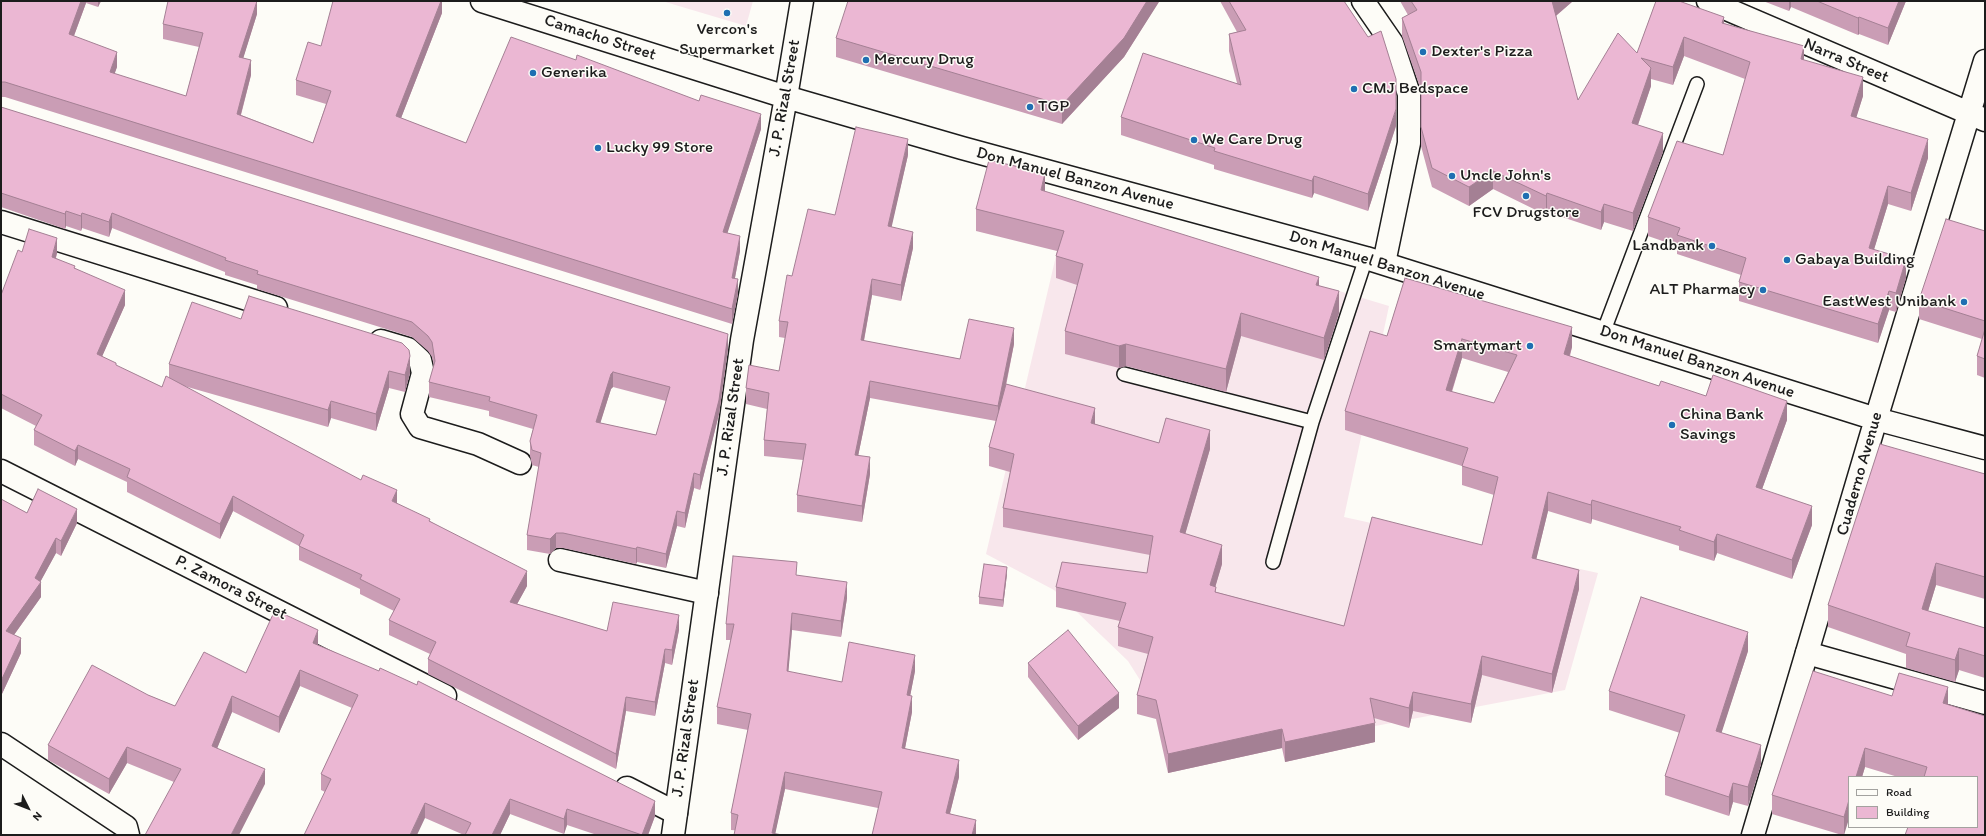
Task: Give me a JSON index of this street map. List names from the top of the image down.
{
  "streets": {
    "street": [
      "Camacho Street",
      "Narra Street",
      "J. P. Rizal Street",
      "Don Manuel Banzon Avenue",
      "Cuaderno Avenue",
      "P. Zamora Street"
    ]
  },
  "crossings": [
    ["Camacho Street", "J. P. Rizal Street"],
    ["Camacho Street", "Don Manuel Banzon Avenue"],
    ["Narra Street", "Cuaderno Avenue"],
    ["J. P. Rizal Street", "Don Manuel Banzon Avenue"],
    ["Don Manuel Banzon Avenue", "Cuaderno Avenue"]
  ],
  "places": [
    "Vercon's Supermarket",
    "Dexter's Pizza",
    "Mercury Drug",
    "Generika",
    "CMJ Bedspace",
    "TGP",
    "We Care Drug",
    "Lucky 99 Store",
    "Uncle John's",
    "FCV Drugstore",
    "Landbank",
    "Gabaya Building",
    "ALT Pharmacy",
    "EastWest Unibank",
    "Smartymart",
    "China Bank Savings"
  ],
  "legend": ["Road", "Building"],
  "north": "bottom right"
}
